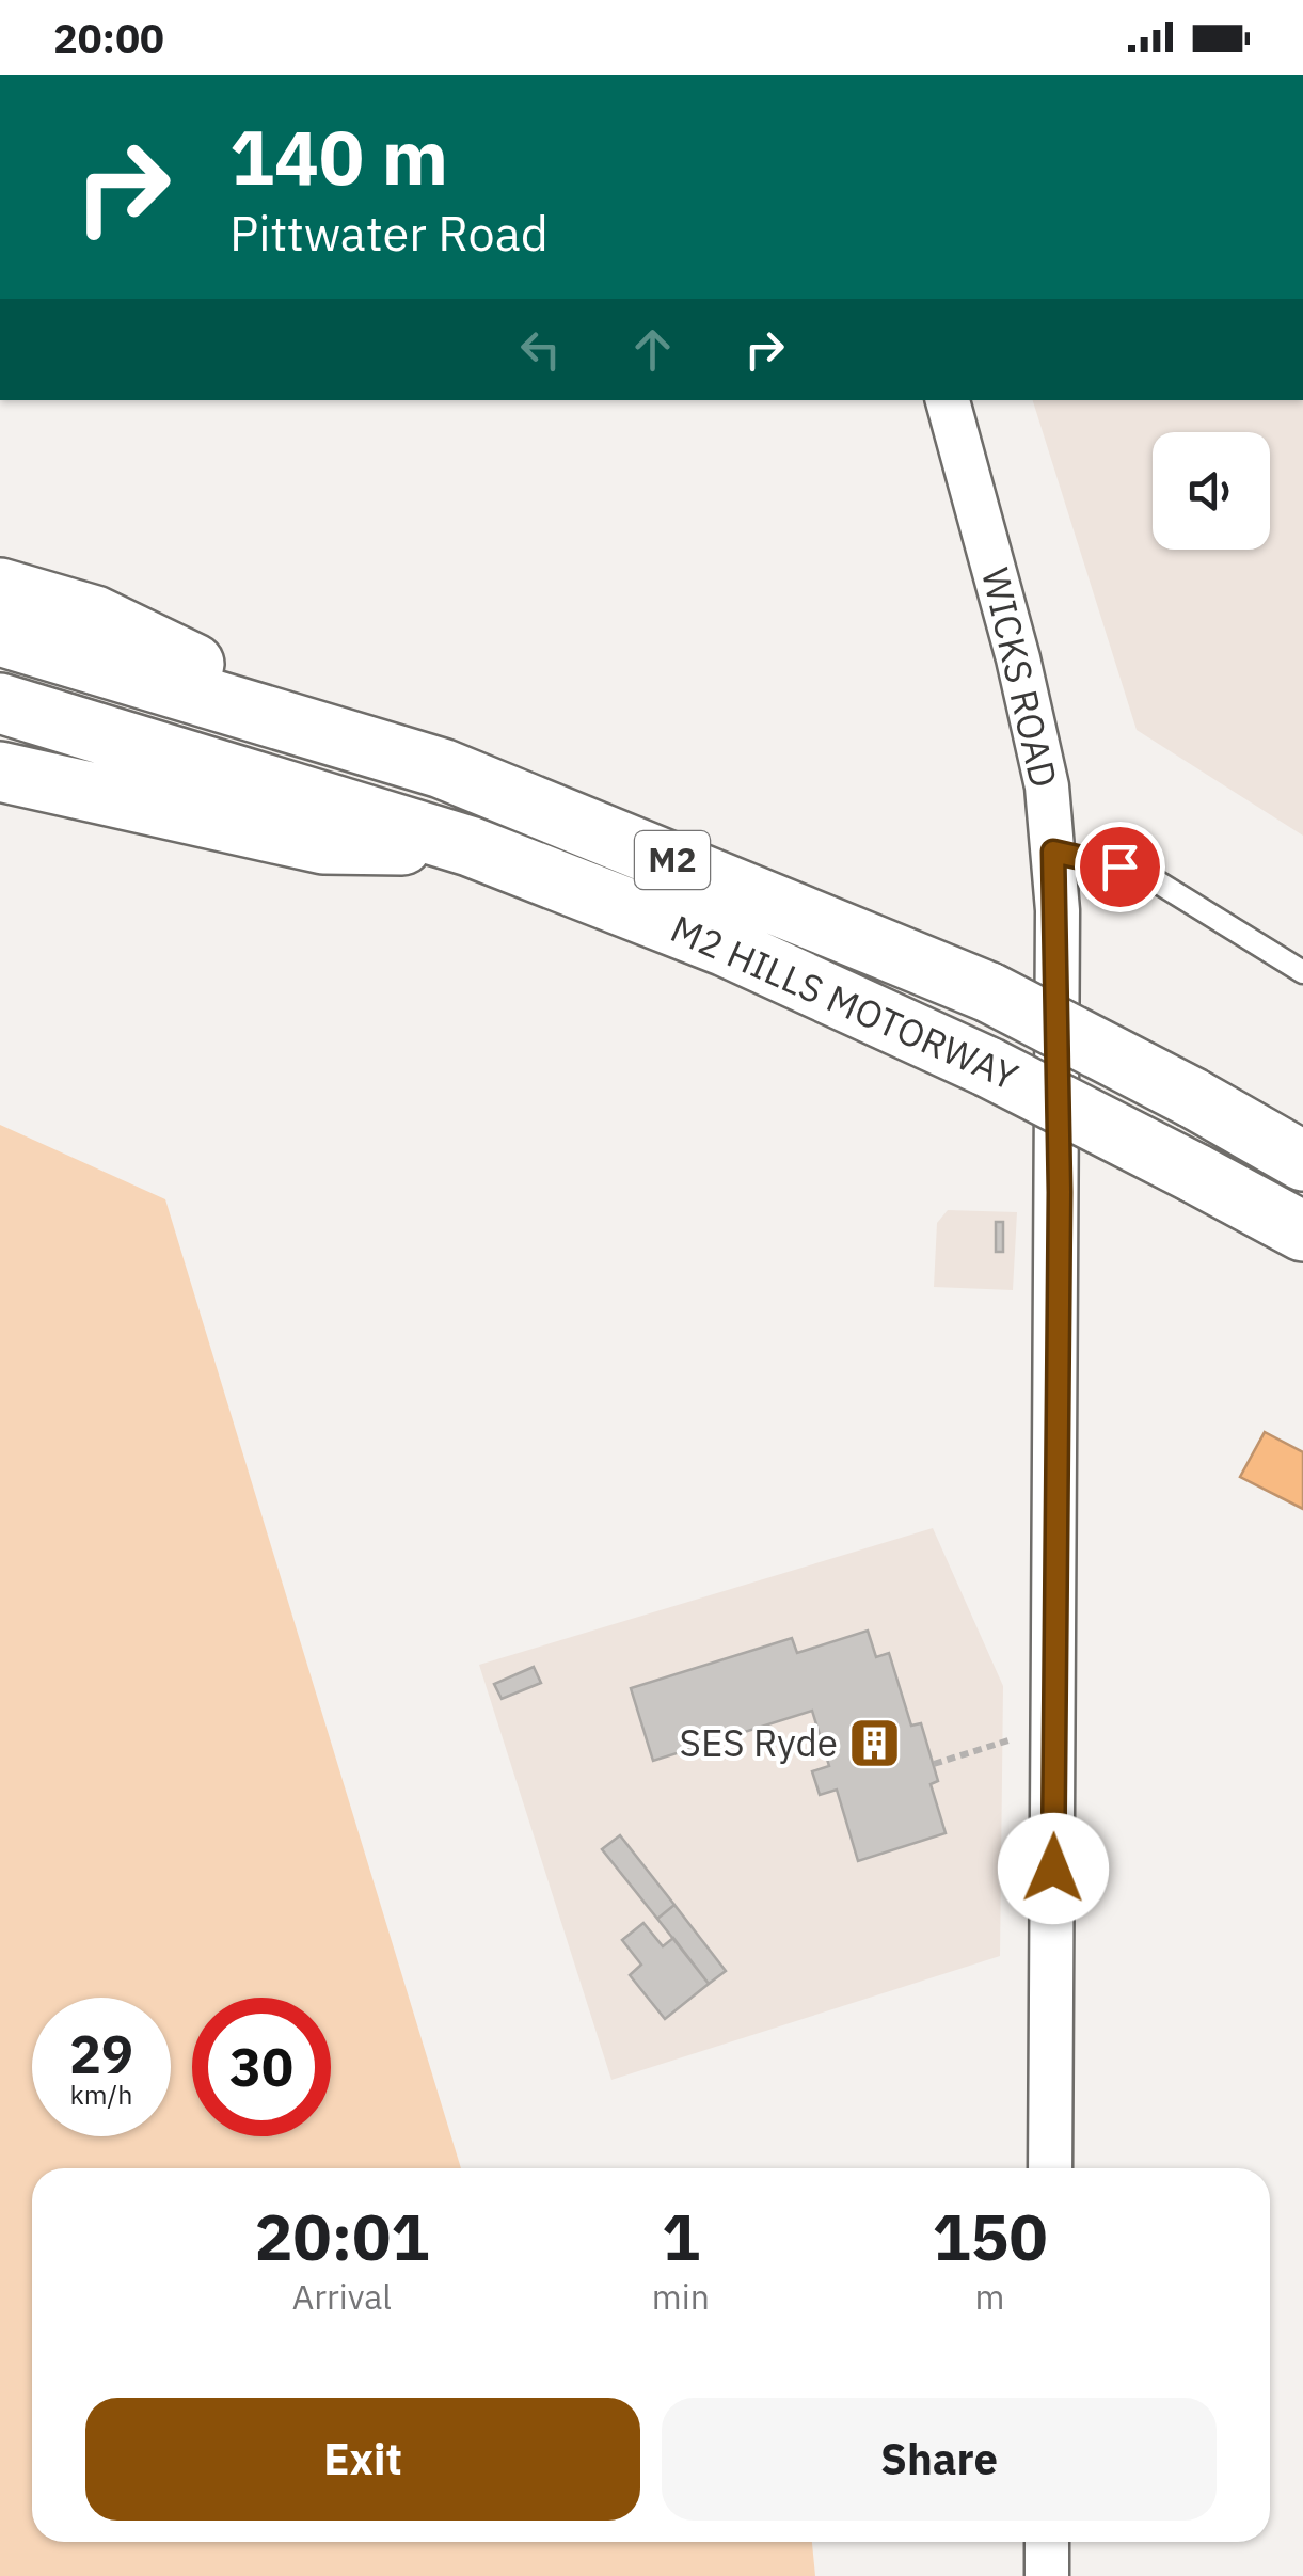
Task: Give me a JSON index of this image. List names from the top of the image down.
{
  "streets": {
    "highway": ["M2", "M2 HILLS MOTORWAY"],
    "street": ["WICKS ROAD"]
  },
  "places": {
    "building": ["SES Ryde"]
  },
  "page": {
    "status": "20:00",
    "turn": ["140 m", "Pittwater Road"],
    "speed": "29 km/h",
    "limit": "30",
    "eta": [
      "20:01",
      "Arrival",
      "1",
      "min",
      "150",
      "m"
    ],
    "buttons": ["Exit", "Share"]
  }
}
